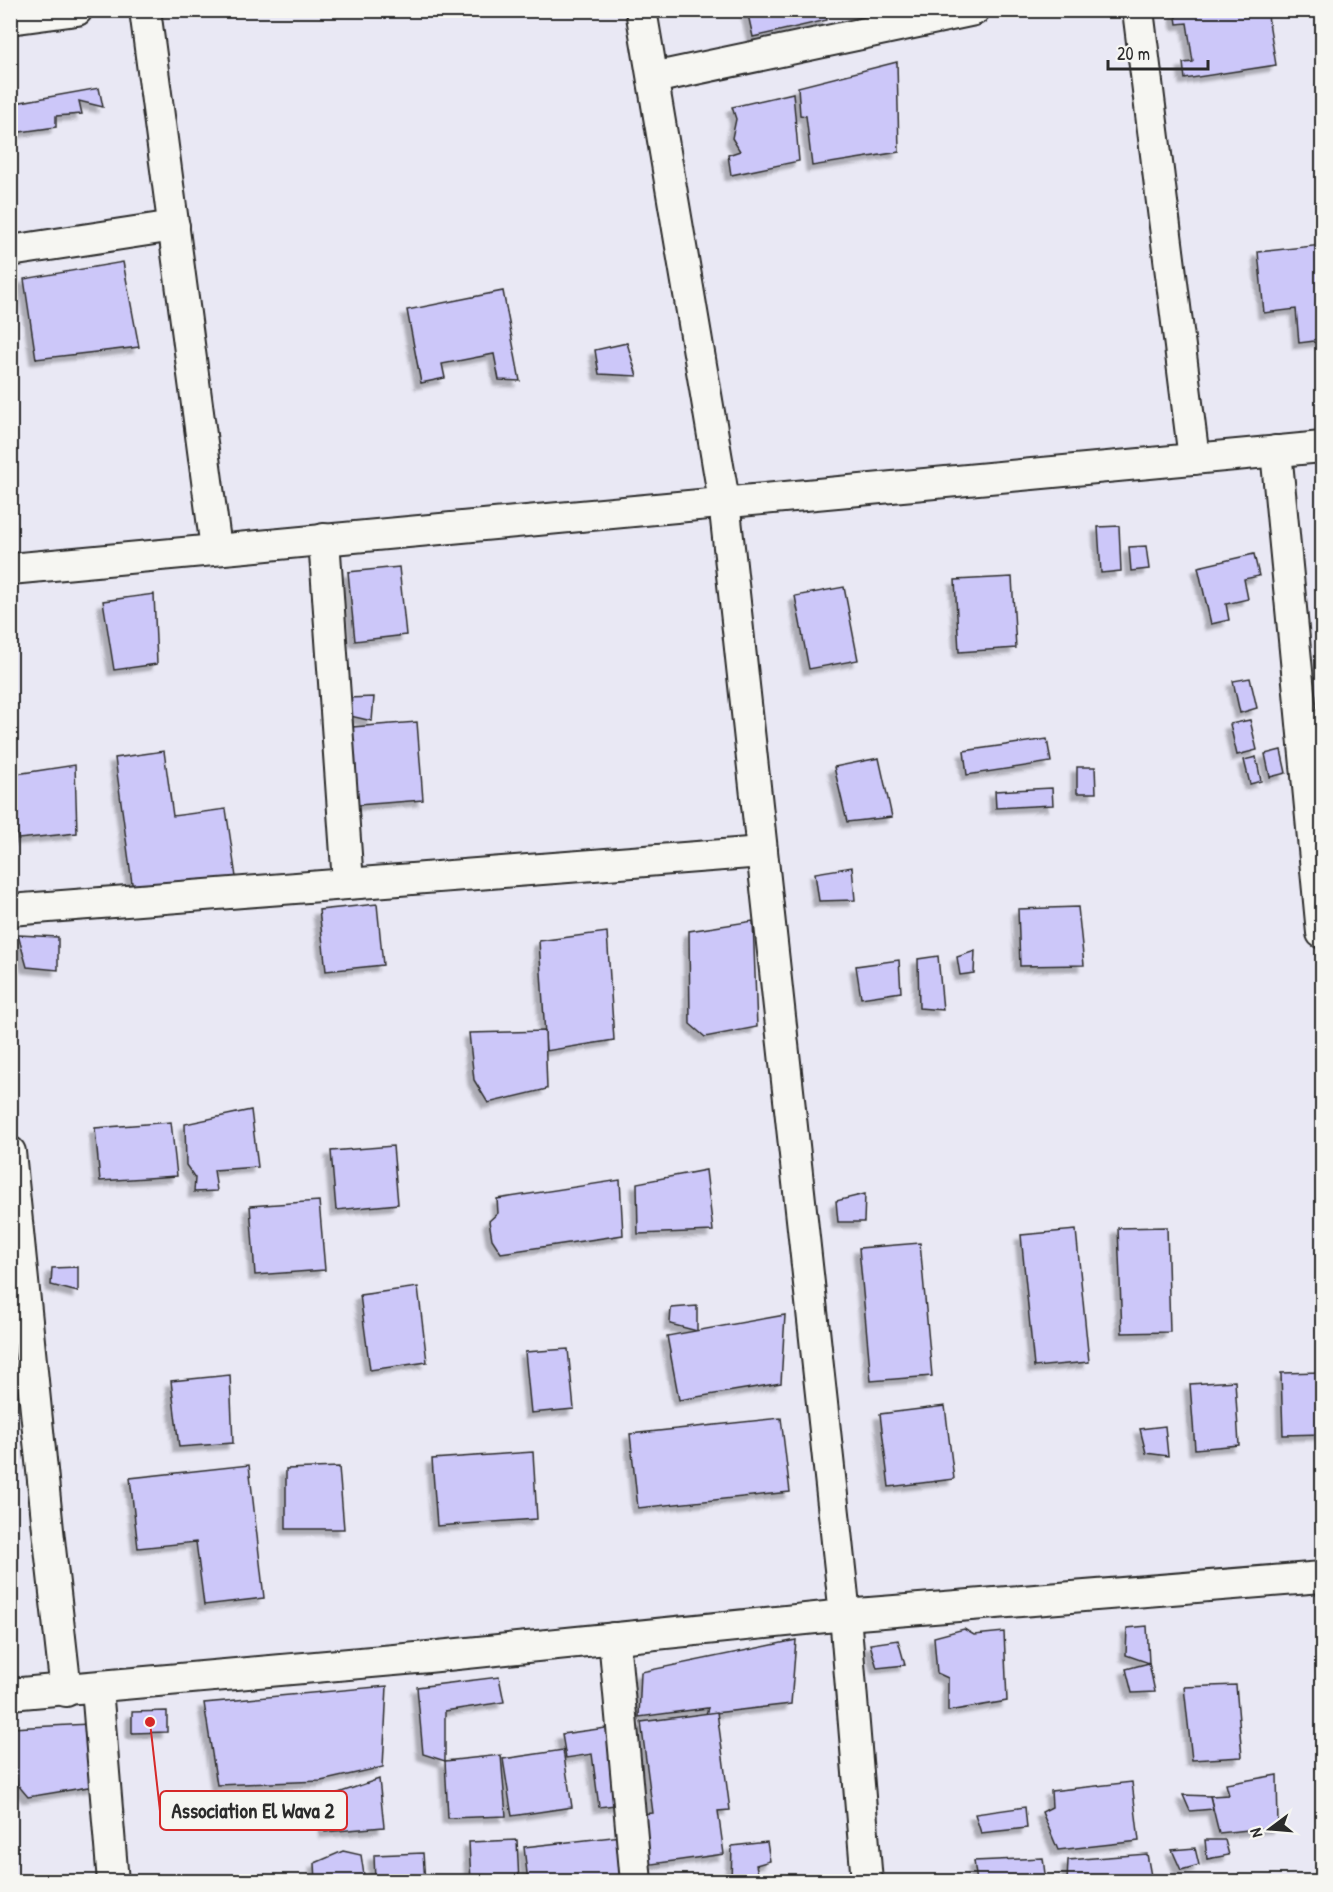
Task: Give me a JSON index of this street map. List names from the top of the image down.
{
  "places": ["Association El Wava 2"],
  "scale_bar": "20 m",
  "north": "left"
}
